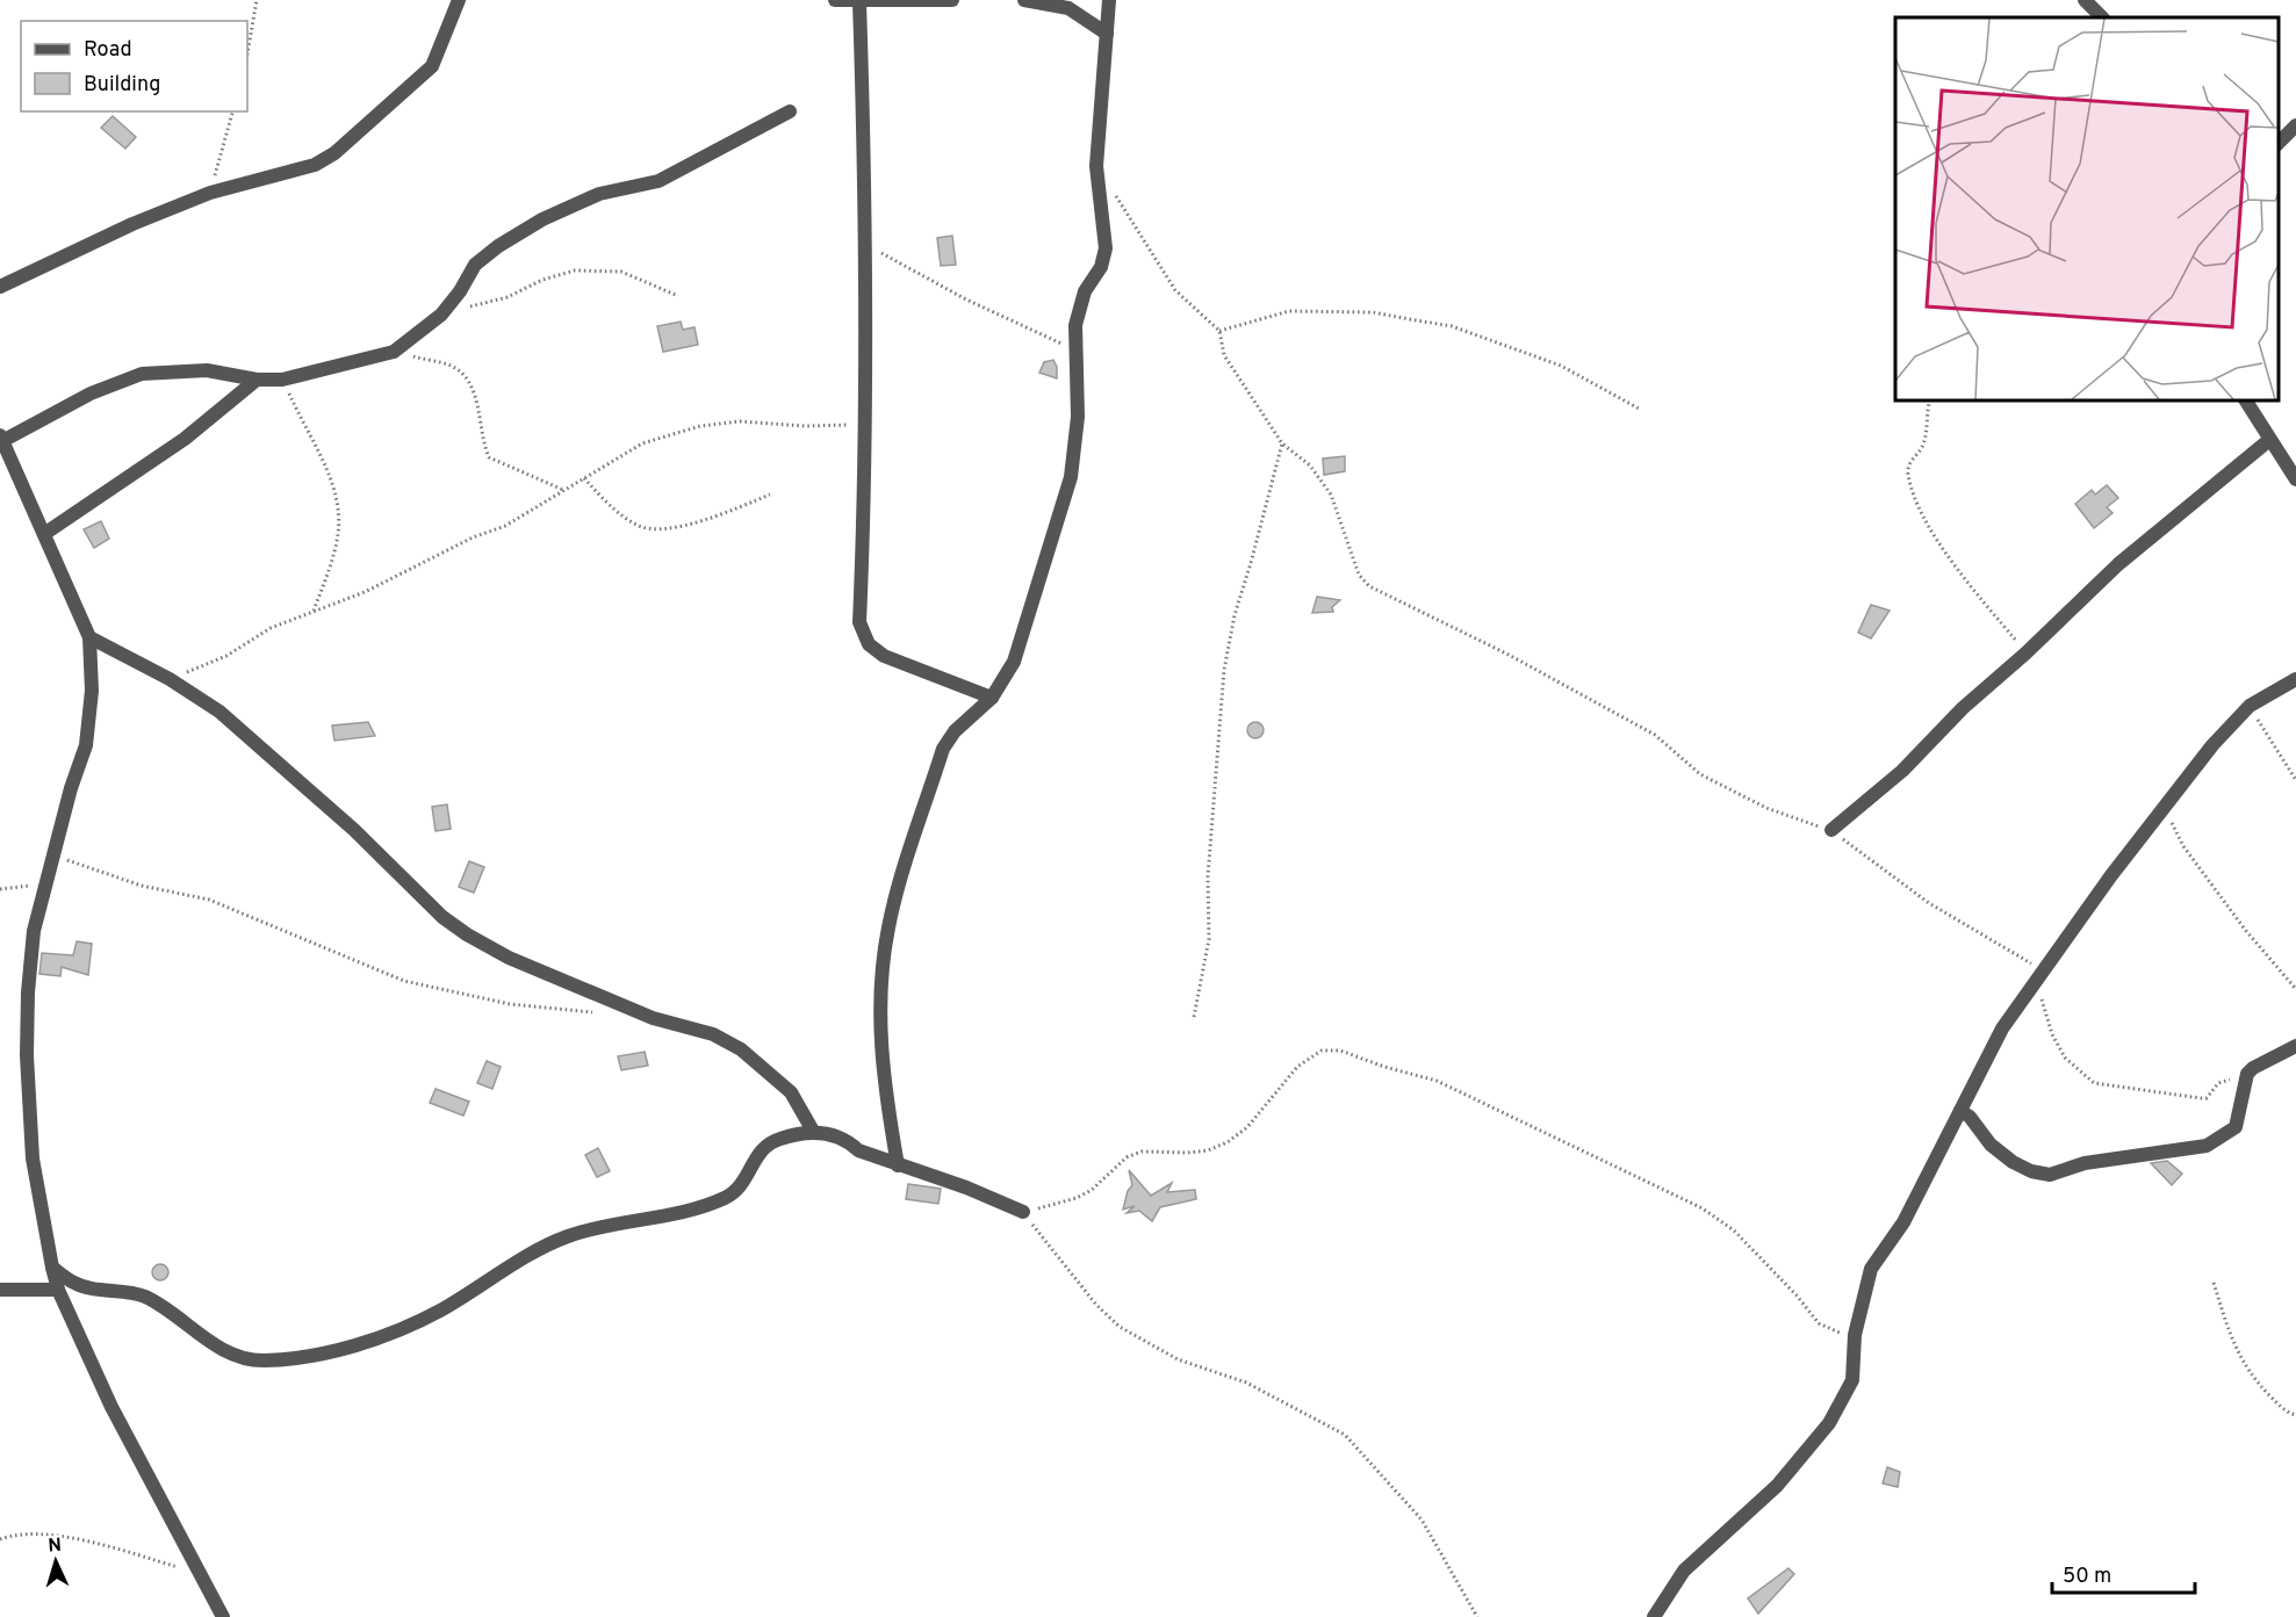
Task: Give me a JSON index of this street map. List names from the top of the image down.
{
  "legend": ["Road", "Building"],
  "scale_bar": "50 m",
  "north": "top"
}
